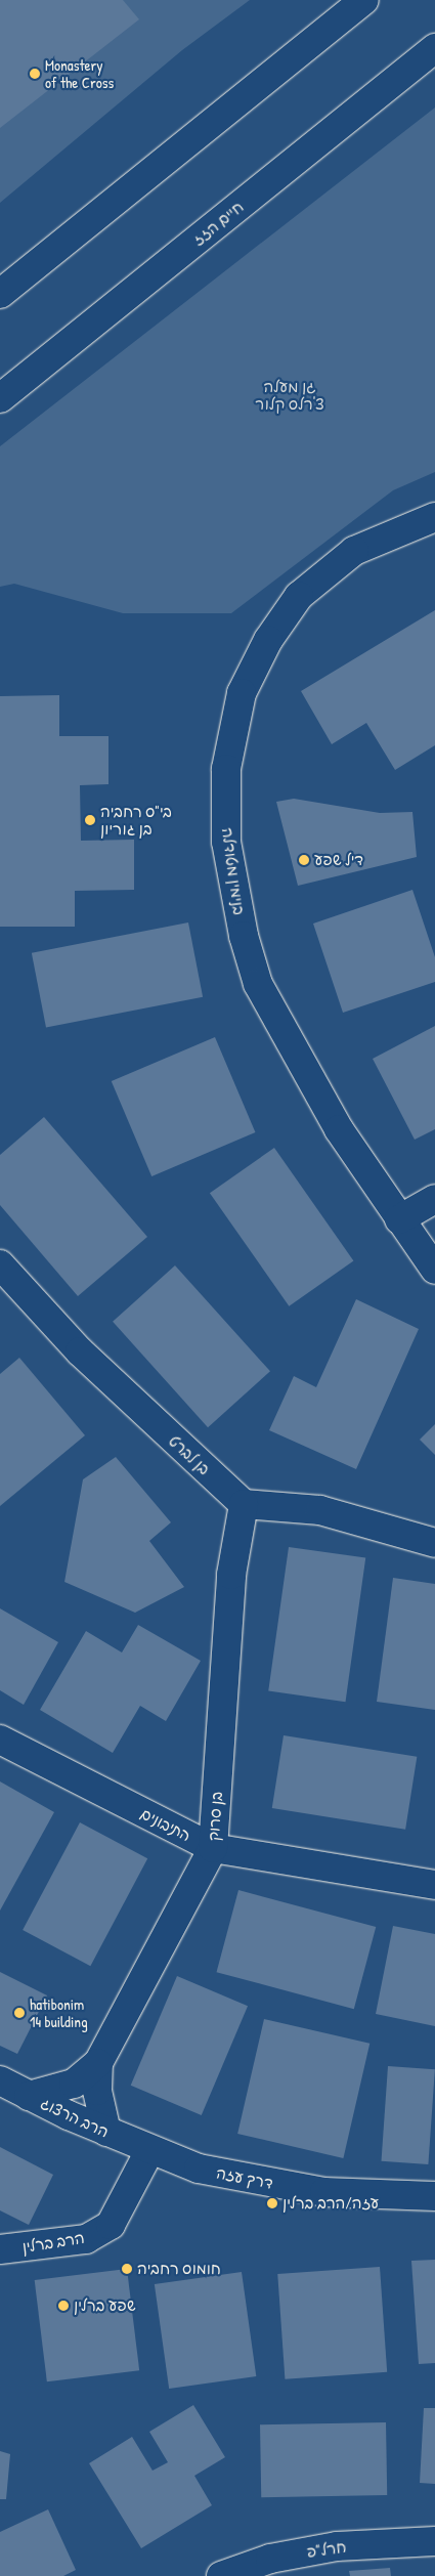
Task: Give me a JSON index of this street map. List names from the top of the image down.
{
  "streets": {
    "street": [
      "חיים הזז",
      "בנימין מטודלה",
      "בן לברט",
      "בן סרוק",
      "התיבונים",
      "הרב הרצוג",
      "דרך עזה",
      "הרב ברלין",
      "חרל\"פ"
    ]
  },
  "crossings": [
    ["בן לברט", "בן סרוק"],
    ["בן סרוק", "התיבונים"],
    ["בן סרוק", "הרב הרצוג"],
    ["הרב הרצוג", "דרך עזה"],
    ["הרב הרצוג", "הרב ברלין"],
    ["דרך עזה", "הרב ברלין"]
  ],
  "parks": ["גן מעלה צ'רלס קלור"],
  "places": [
    "Monastery of the Cross",
    "בי\"ס רחביה בן גוריון",
    "דיל שפע",
    "hatibonim 14 building",
    "עזה/הרב ברלין",
    "חומוס רחביה",
    "שפע ברלין"
  ]
}
